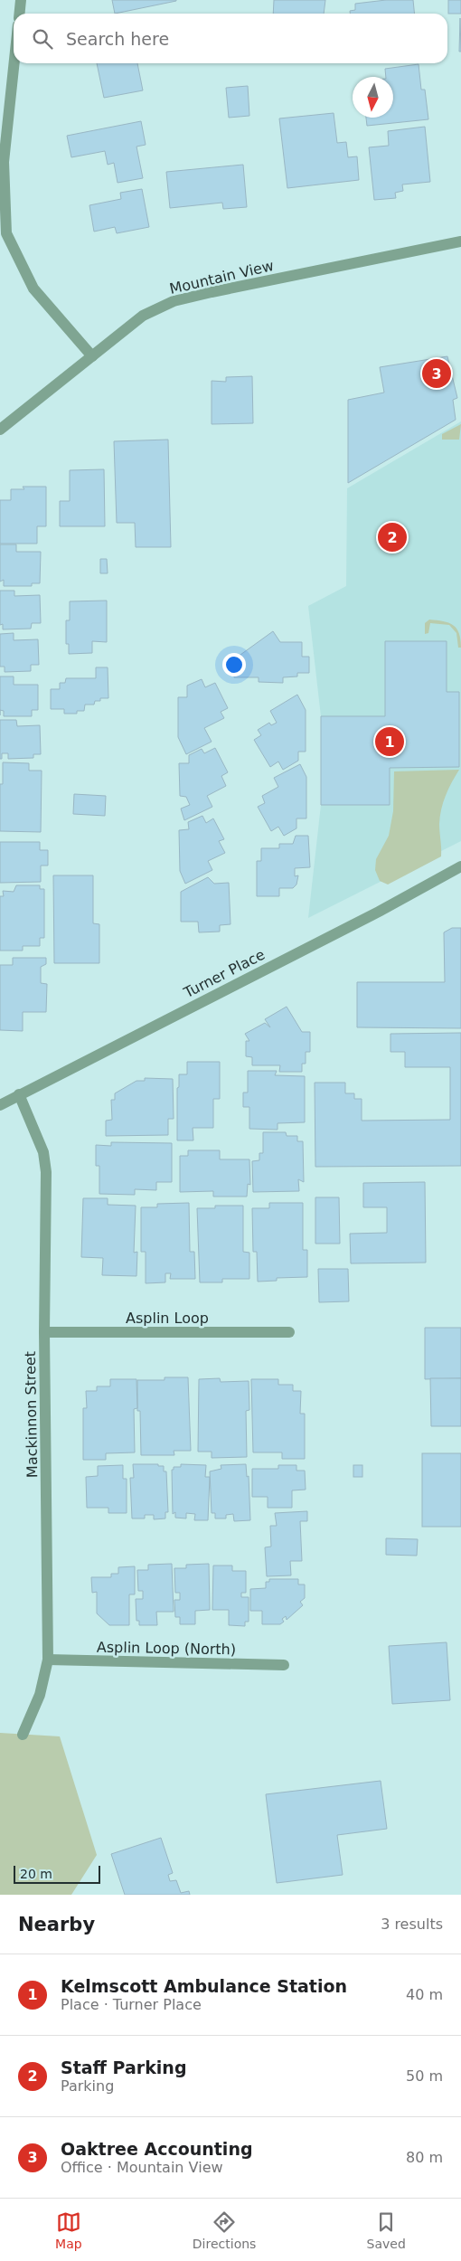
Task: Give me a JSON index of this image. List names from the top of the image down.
{
  "streets": {
    "street": [
      "Mountain View",
      "Turner Place",
      "Asplin Loop",
      "Mackinnon Street",
      "Asplin Loop (North)"
    ]
  },
  "crossings": [
    ["Turner Place", "Mackinnon Street"],
    ["Asplin Loop", "Mackinnon Street"],
    ["Mackinnon Street", "Asplin Loop (North)"]
  ],
  "scale_bar": "20 m",
  "north": "bottom",
  "page": {
    "search": "Search here",
    "pins": ["3", "2", "1"],
    "scale": "20 m",
    "heading": ["Nearby", "3 results"],
    "list": [
      {
        "mark": "1",
        "name": "Kelmscott Ambulance Station",
        "note": "Place · Turner Place",
        "value": "40 m"
      },
      {
        "mark": "2",
        "name": "Staff Parking",
        "note": "Parking",
        "value": "50 m"
      },
      {
        "mark": "3",
        "name": "Oaktree Accounting",
        "note": "Office · Mountain View",
        "value": "80 m"
      }
    ],
    "nav": ["Map", "Directions", "Saved"]
  }
}
